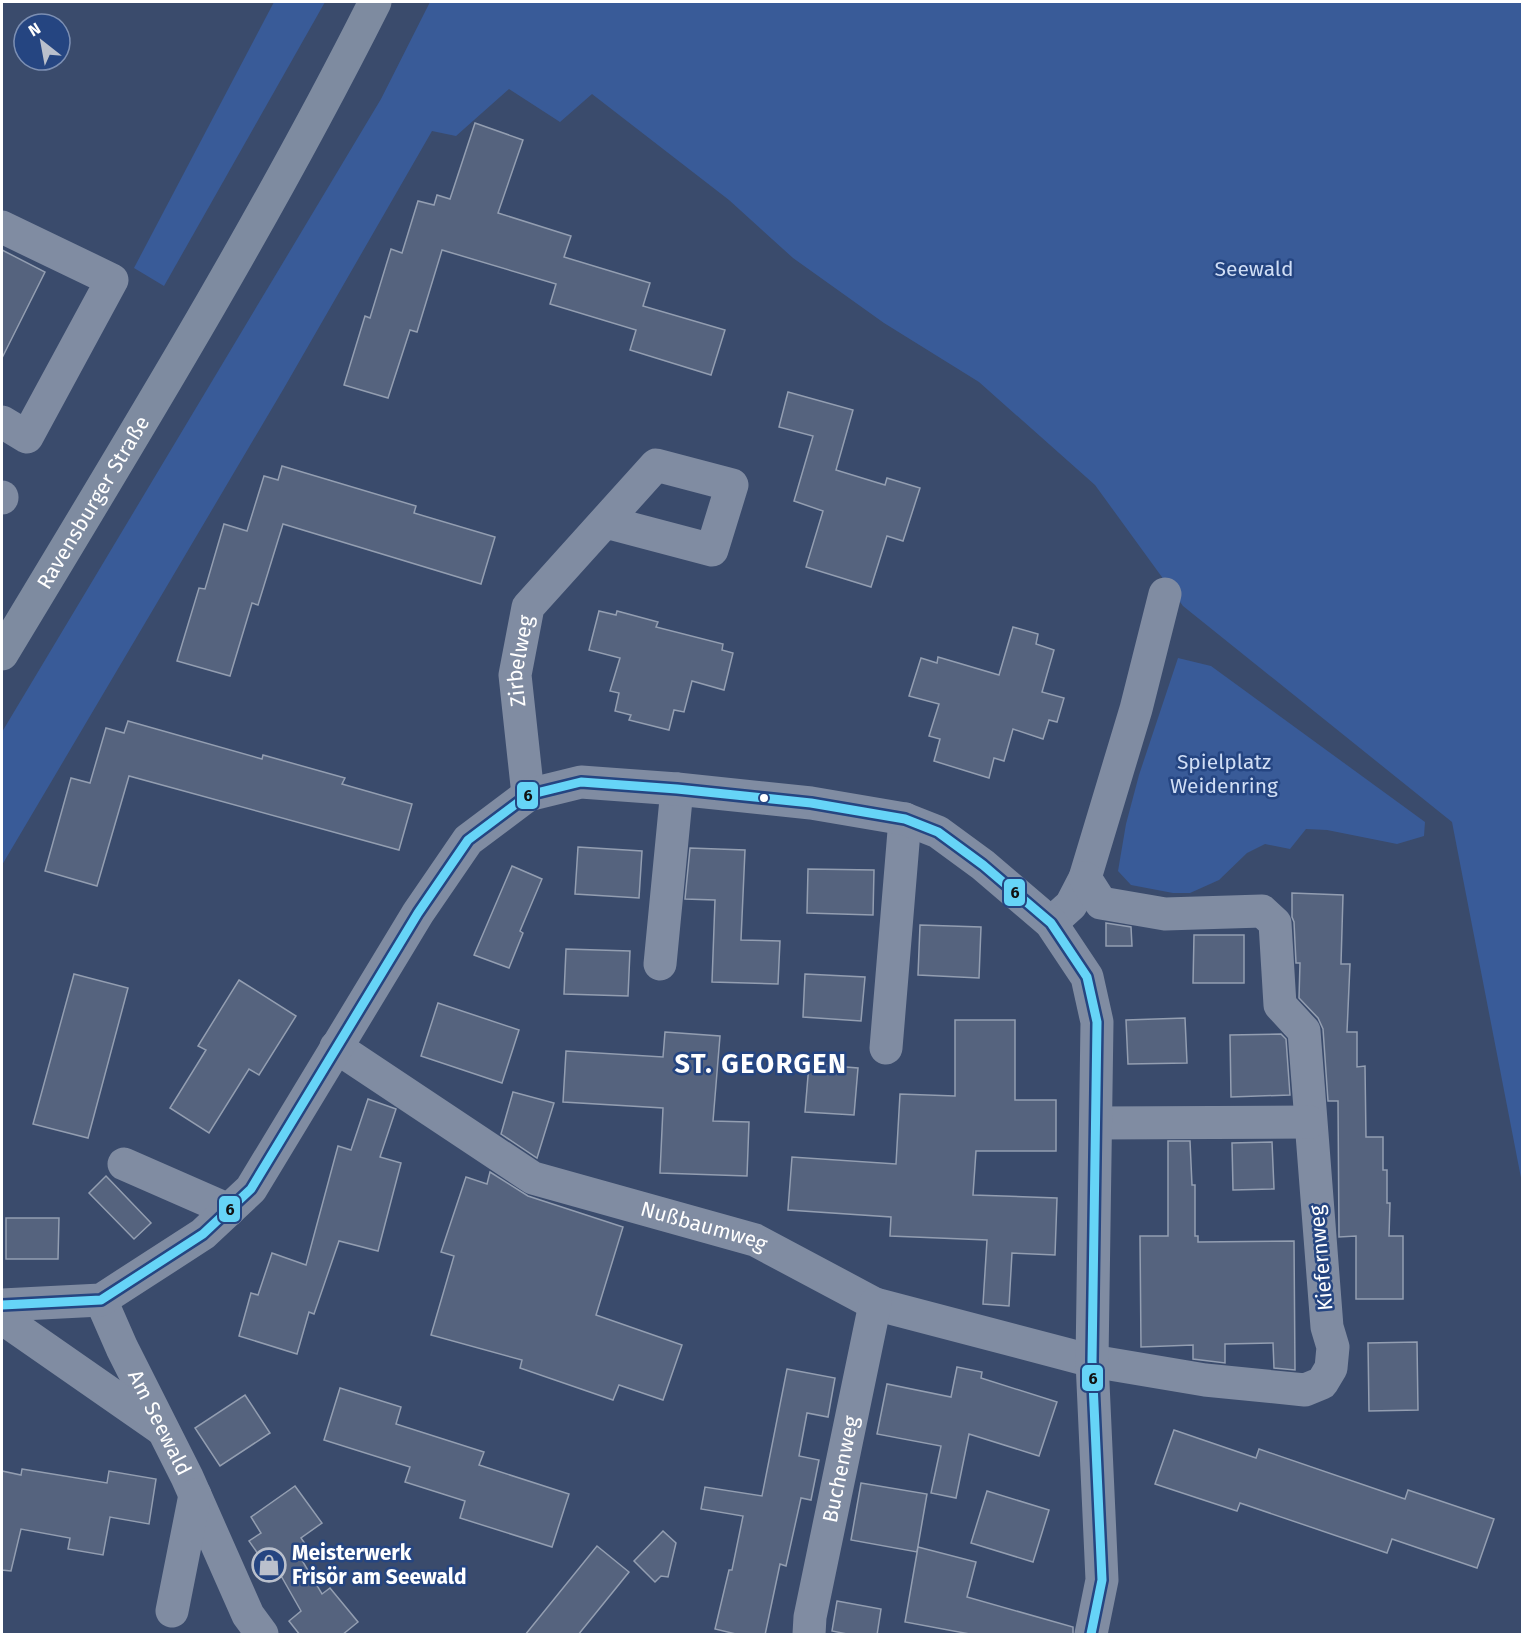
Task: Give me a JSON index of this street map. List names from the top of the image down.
{
  "streets": {
    "main road": ["Ravensburger Straße"],
    "street": [
      "Zirbelweg",
      "Nußbaumweg",
      "Kiefernweg",
      "Am Seewald",
      "Buchenweg"
    ]
  },
  "crossings": [
    ["Nußbaumweg", "Kiefernweg"],
    ["Nußbaumweg", "Buchenweg"]
  ],
  "districts": ["ST. GEORGEN"],
  "parks": ["Seewald", "Spielplatz Weidenring"],
  "places": {
    "shop": ["Meisterwerk Frisör am Seewald"]
  },
  "lines": ["transit line 6"],
  "north": "top left"
}
